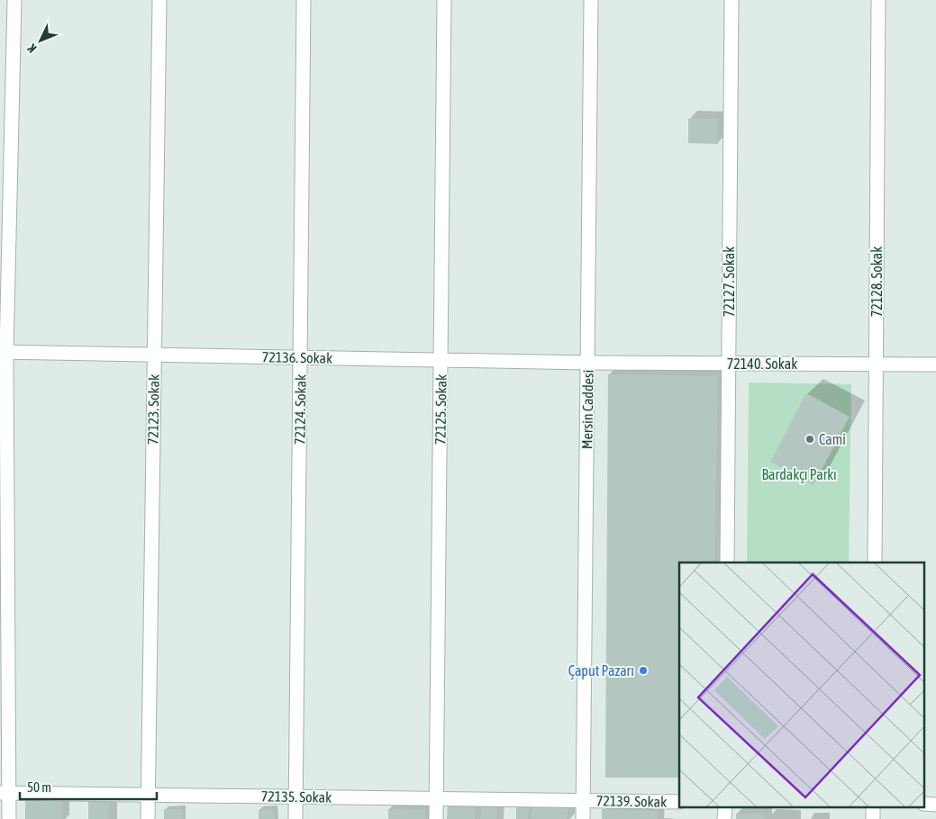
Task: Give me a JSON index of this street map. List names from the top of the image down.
{
  "streets": {
    "street": [
      "72127. Sokak",
      "72128. Sokak",
      "72136. Sokak",
      "72140. Sokak",
      "72123. Sokak",
      "72124. Sokak",
      "72125. Sokak",
      "Mersin Caddesi",
      "72135. Sokak",
      "72139. Sokak"
    ]
  },
  "crossings": [
    ["72127. Sokak", "72140. Sokak"],
    ["72128. Sokak", "72140. Sokak"],
    ["72136. Sokak", "72140. Sokak"],
    ["72136. Sokak", "72123. Sokak"],
    ["72136. Sokak", "72124. Sokak"],
    ["72136. Sokak", "72125. Sokak"],
    ["72136. Sokak", "Mersin Caddesi"],
    ["72140. Sokak", "Mersin Caddesi"],
    ["72123. Sokak", "72135. Sokak"],
    ["72124. Sokak", "72135. Sokak"],
    ["72125. Sokak", "72135. Sokak"],
    ["Mersin Caddesi", "72135. Sokak"],
    ["Mersin Caddesi", "72139. Sokak"],
    ["72135. Sokak", "72139. Sokak"]
  ],
  "parks": ["Bardakçı Parkı"],
  "places": ["Cami", "Çaput Pazarı"],
  "scale_bar": "50 m",
  "north": "bottom left"
}
